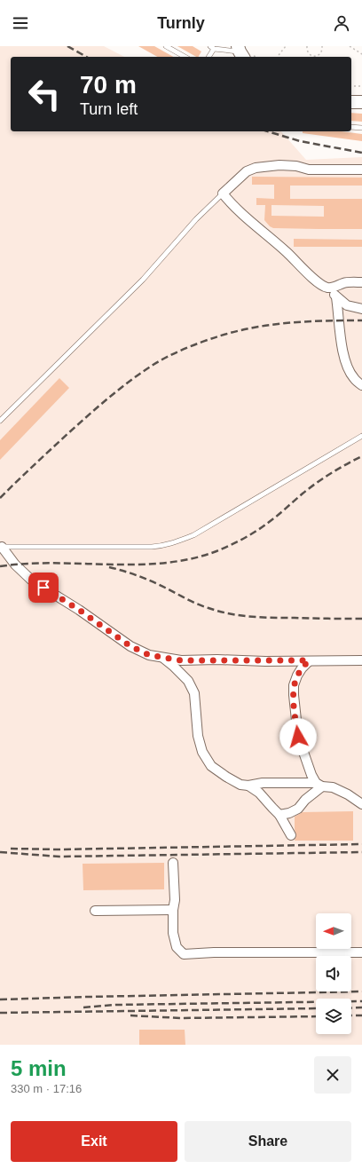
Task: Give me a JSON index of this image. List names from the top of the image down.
{
  "north": "left",
  "page": {
    "header": "Turnly",
    "turn": ["70 m", "Turn left"],
    "heading": ["5 min", "330 m · 17:16"],
    "buttons": ["Exit", "Share"]
  }
}
